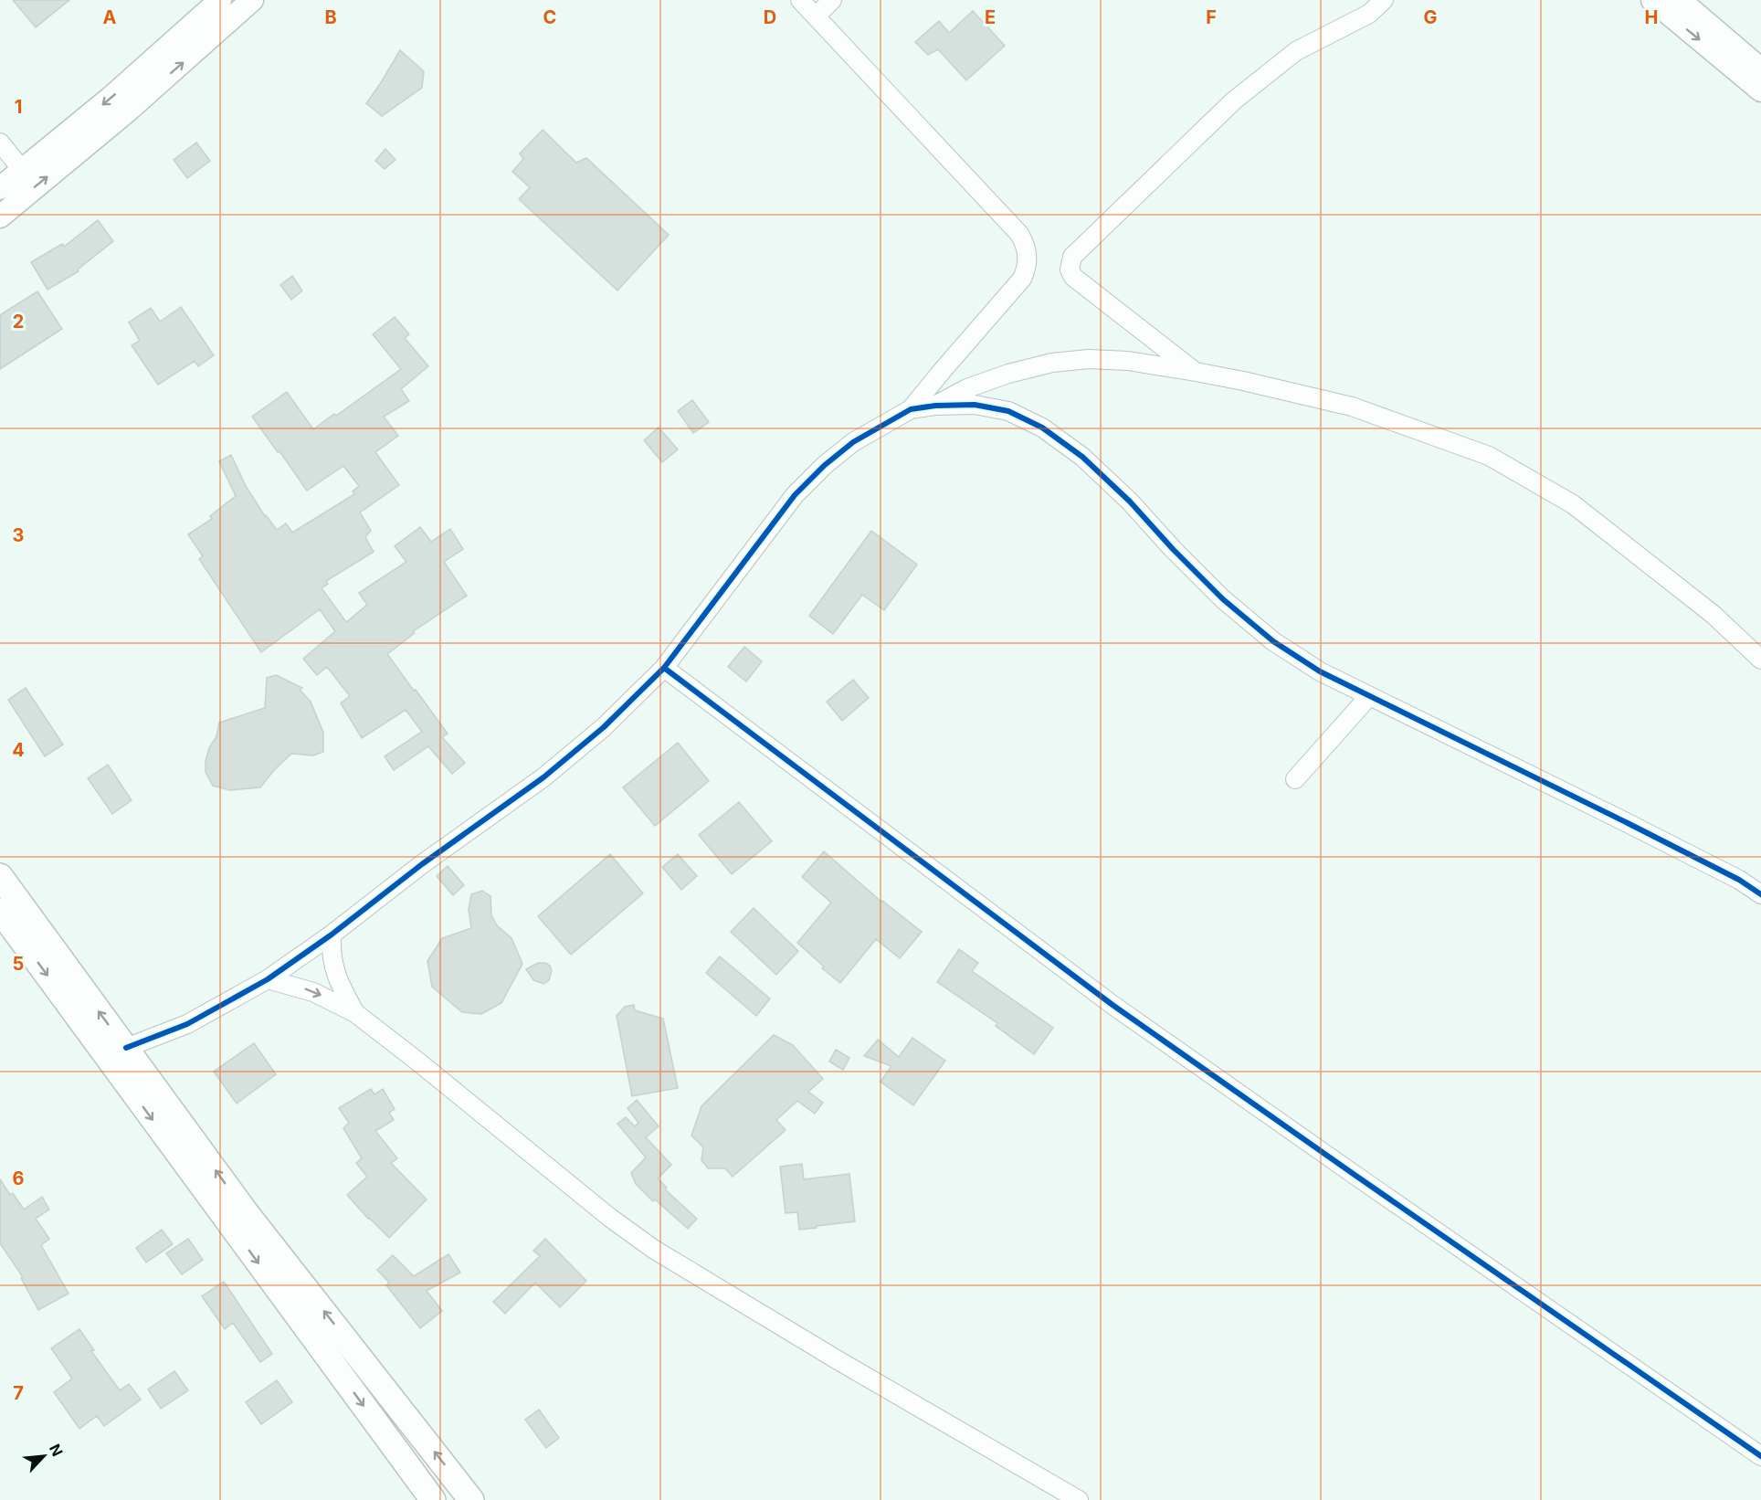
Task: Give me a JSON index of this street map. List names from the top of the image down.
{
  "north": "top right",
  "grid": {
    "columns": [
      "A",
      "B",
      "C",
      "D",
      "E",
      "F",
      "G",
      "H"
    ],
    "rows": [
      "1",
      "2",
      "3",
      "4",
      "5",
      "6",
      "7"
    ]
  }
}
